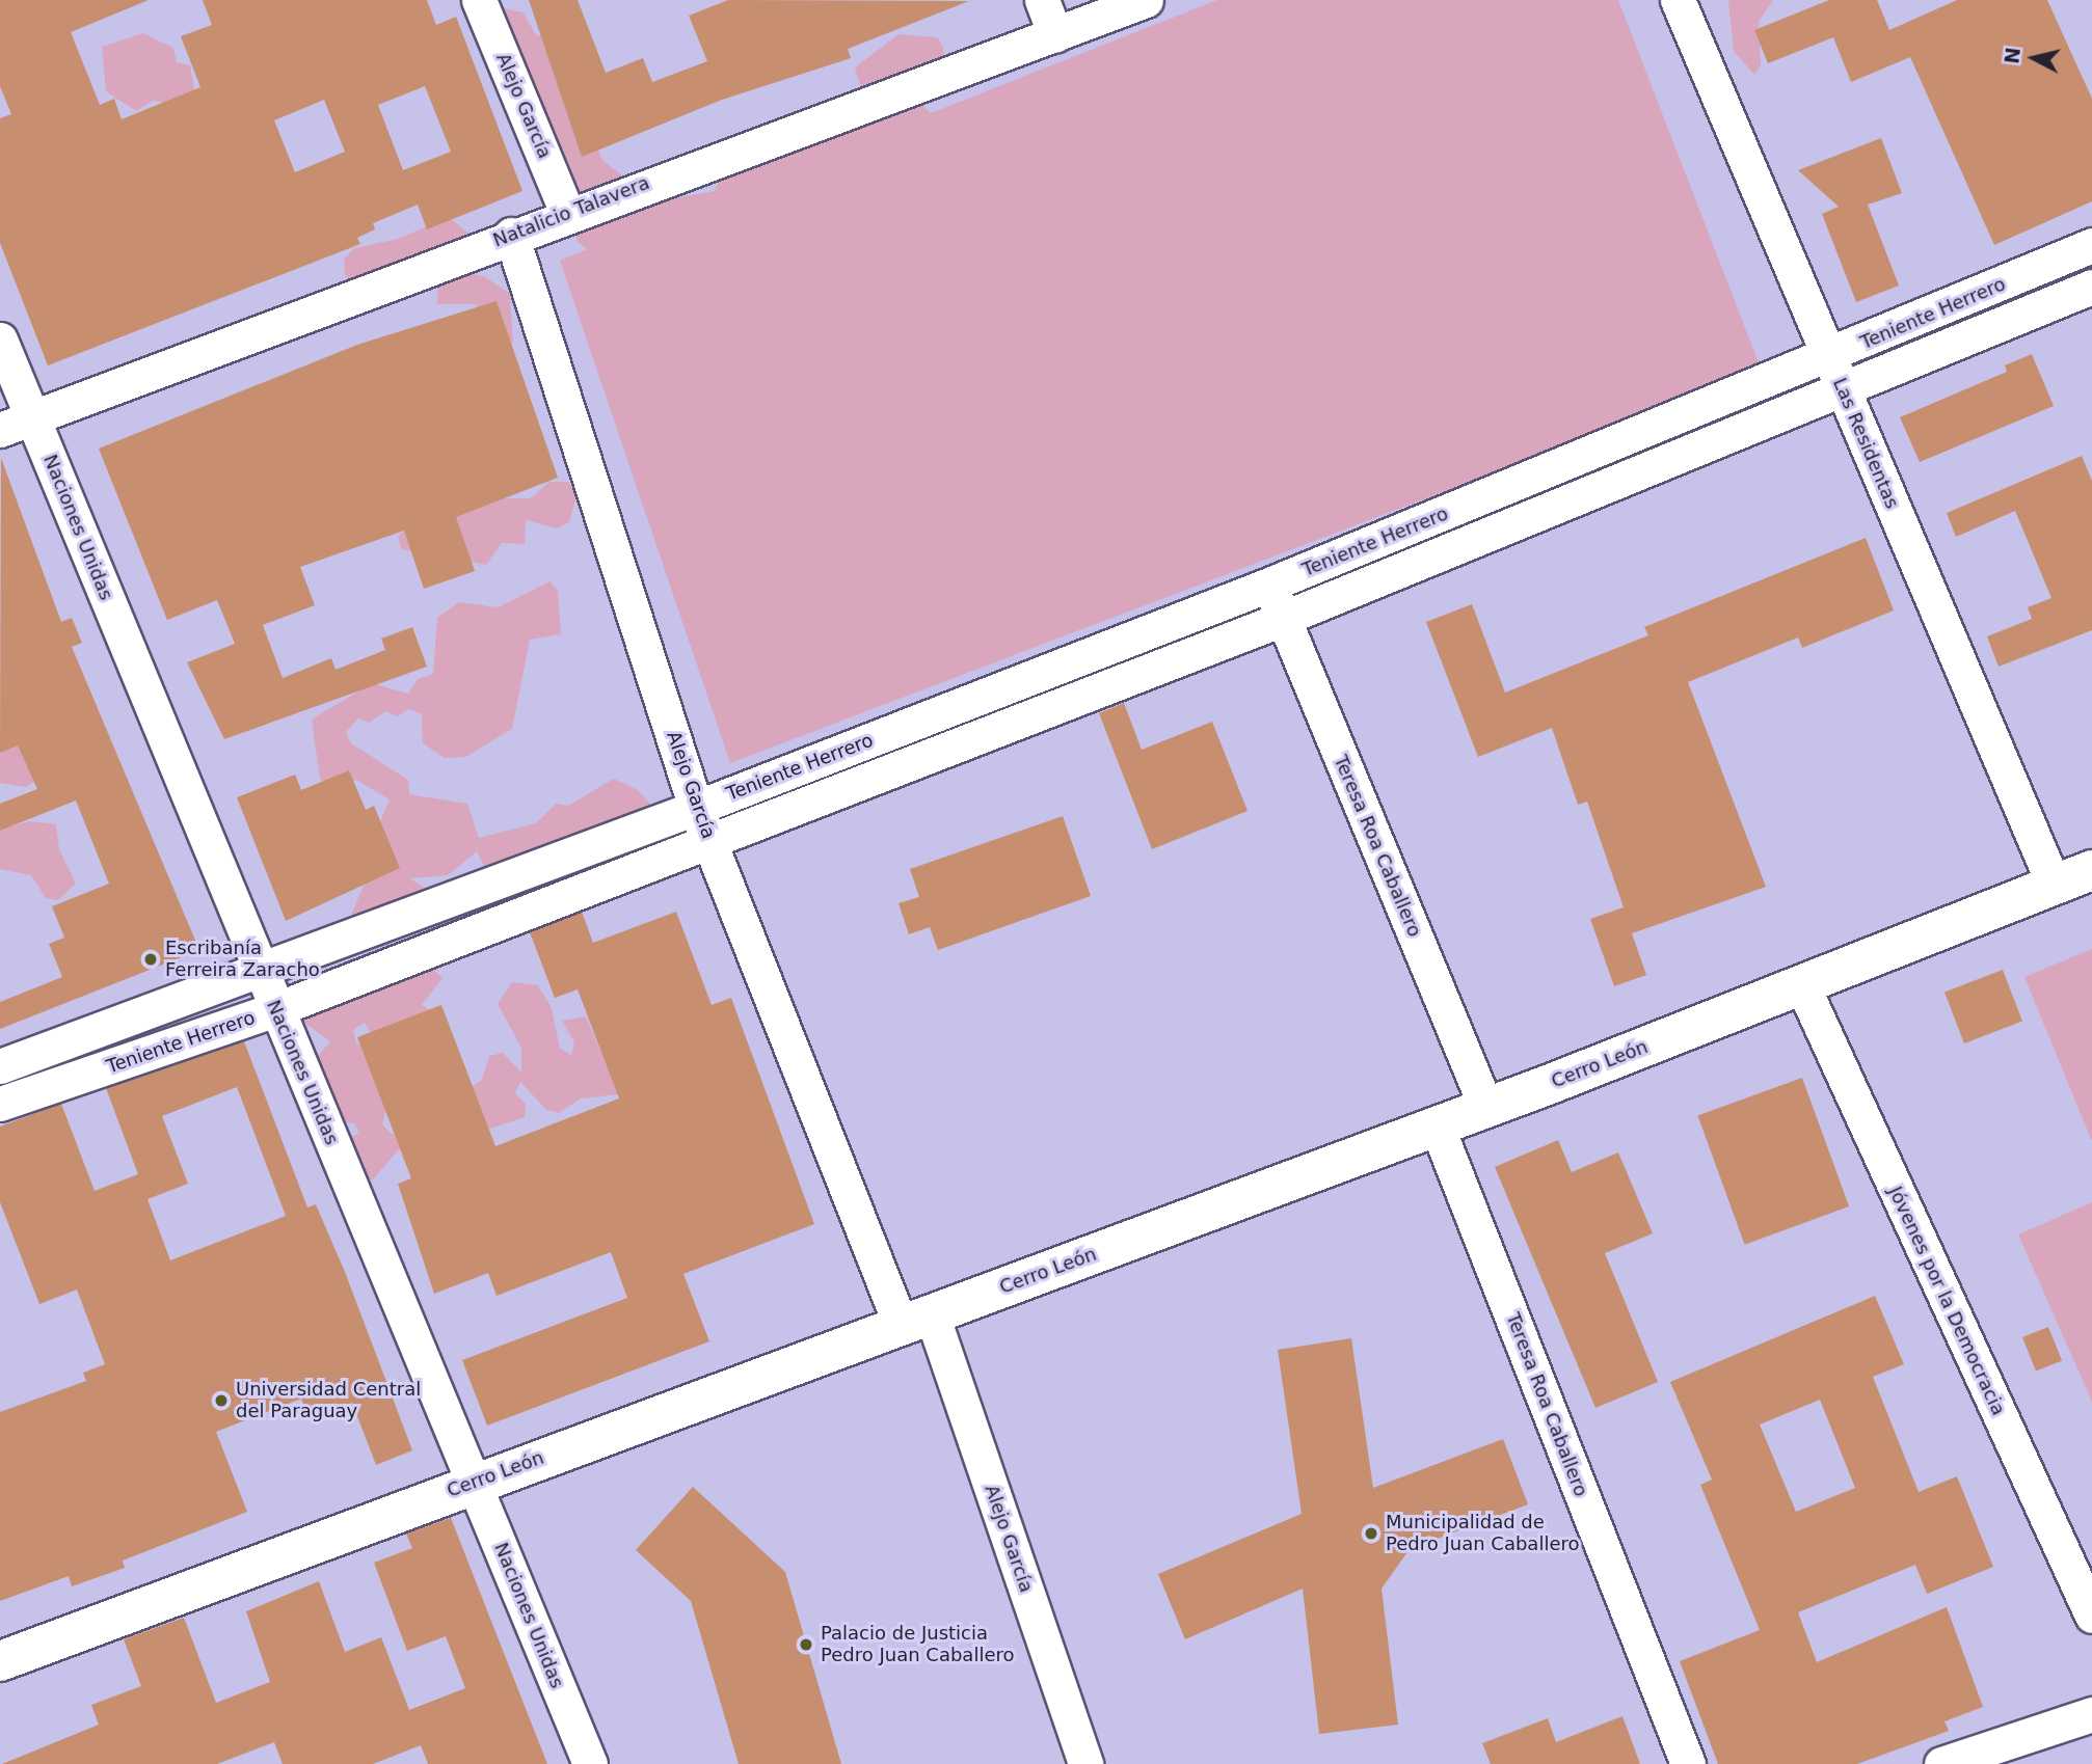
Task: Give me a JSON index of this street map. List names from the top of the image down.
{
  "streets": {
    "street": [
      "Alejo García",
      "Natalicio Talavera",
      "Teniente Herrero",
      "Las Residentas",
      "Naciones Unidas",
      "Teresa Roa Caballero",
      "Cerro León",
      "Jóvenes por la Democracia"
    ]
  },
  "crossings": [
    ["Alejo García", "Natalicio Talavera"],
    ["Alejo García", "Teniente Herrero"],
    ["Alejo García", "Cerro León"],
    ["Natalicio Talavera", "Naciones Unidas"],
    ["Teniente Herrero", "Las Residentas"],
    ["Teniente Herrero", "Naciones Unidas"],
    ["Teniente Herrero", "Teresa Roa Caballero"],
    ["Las Residentas", "Cerro León"],
    ["Naciones Unidas", "Cerro León"],
    ["Teresa Roa Caballero", "Cerro León"],
    ["Cerro León", "Jóvenes por la Democracia"]
  ],
  "places": [
    "Escribanía Ferreira Zaracho",
    "Universidad Central del Paraguay",
    "Municipalidad de Pedro Juan Caballero",
    "Palacio de Justicia Pedro Juan Caballero"
  ],
  "north": "left"
}
